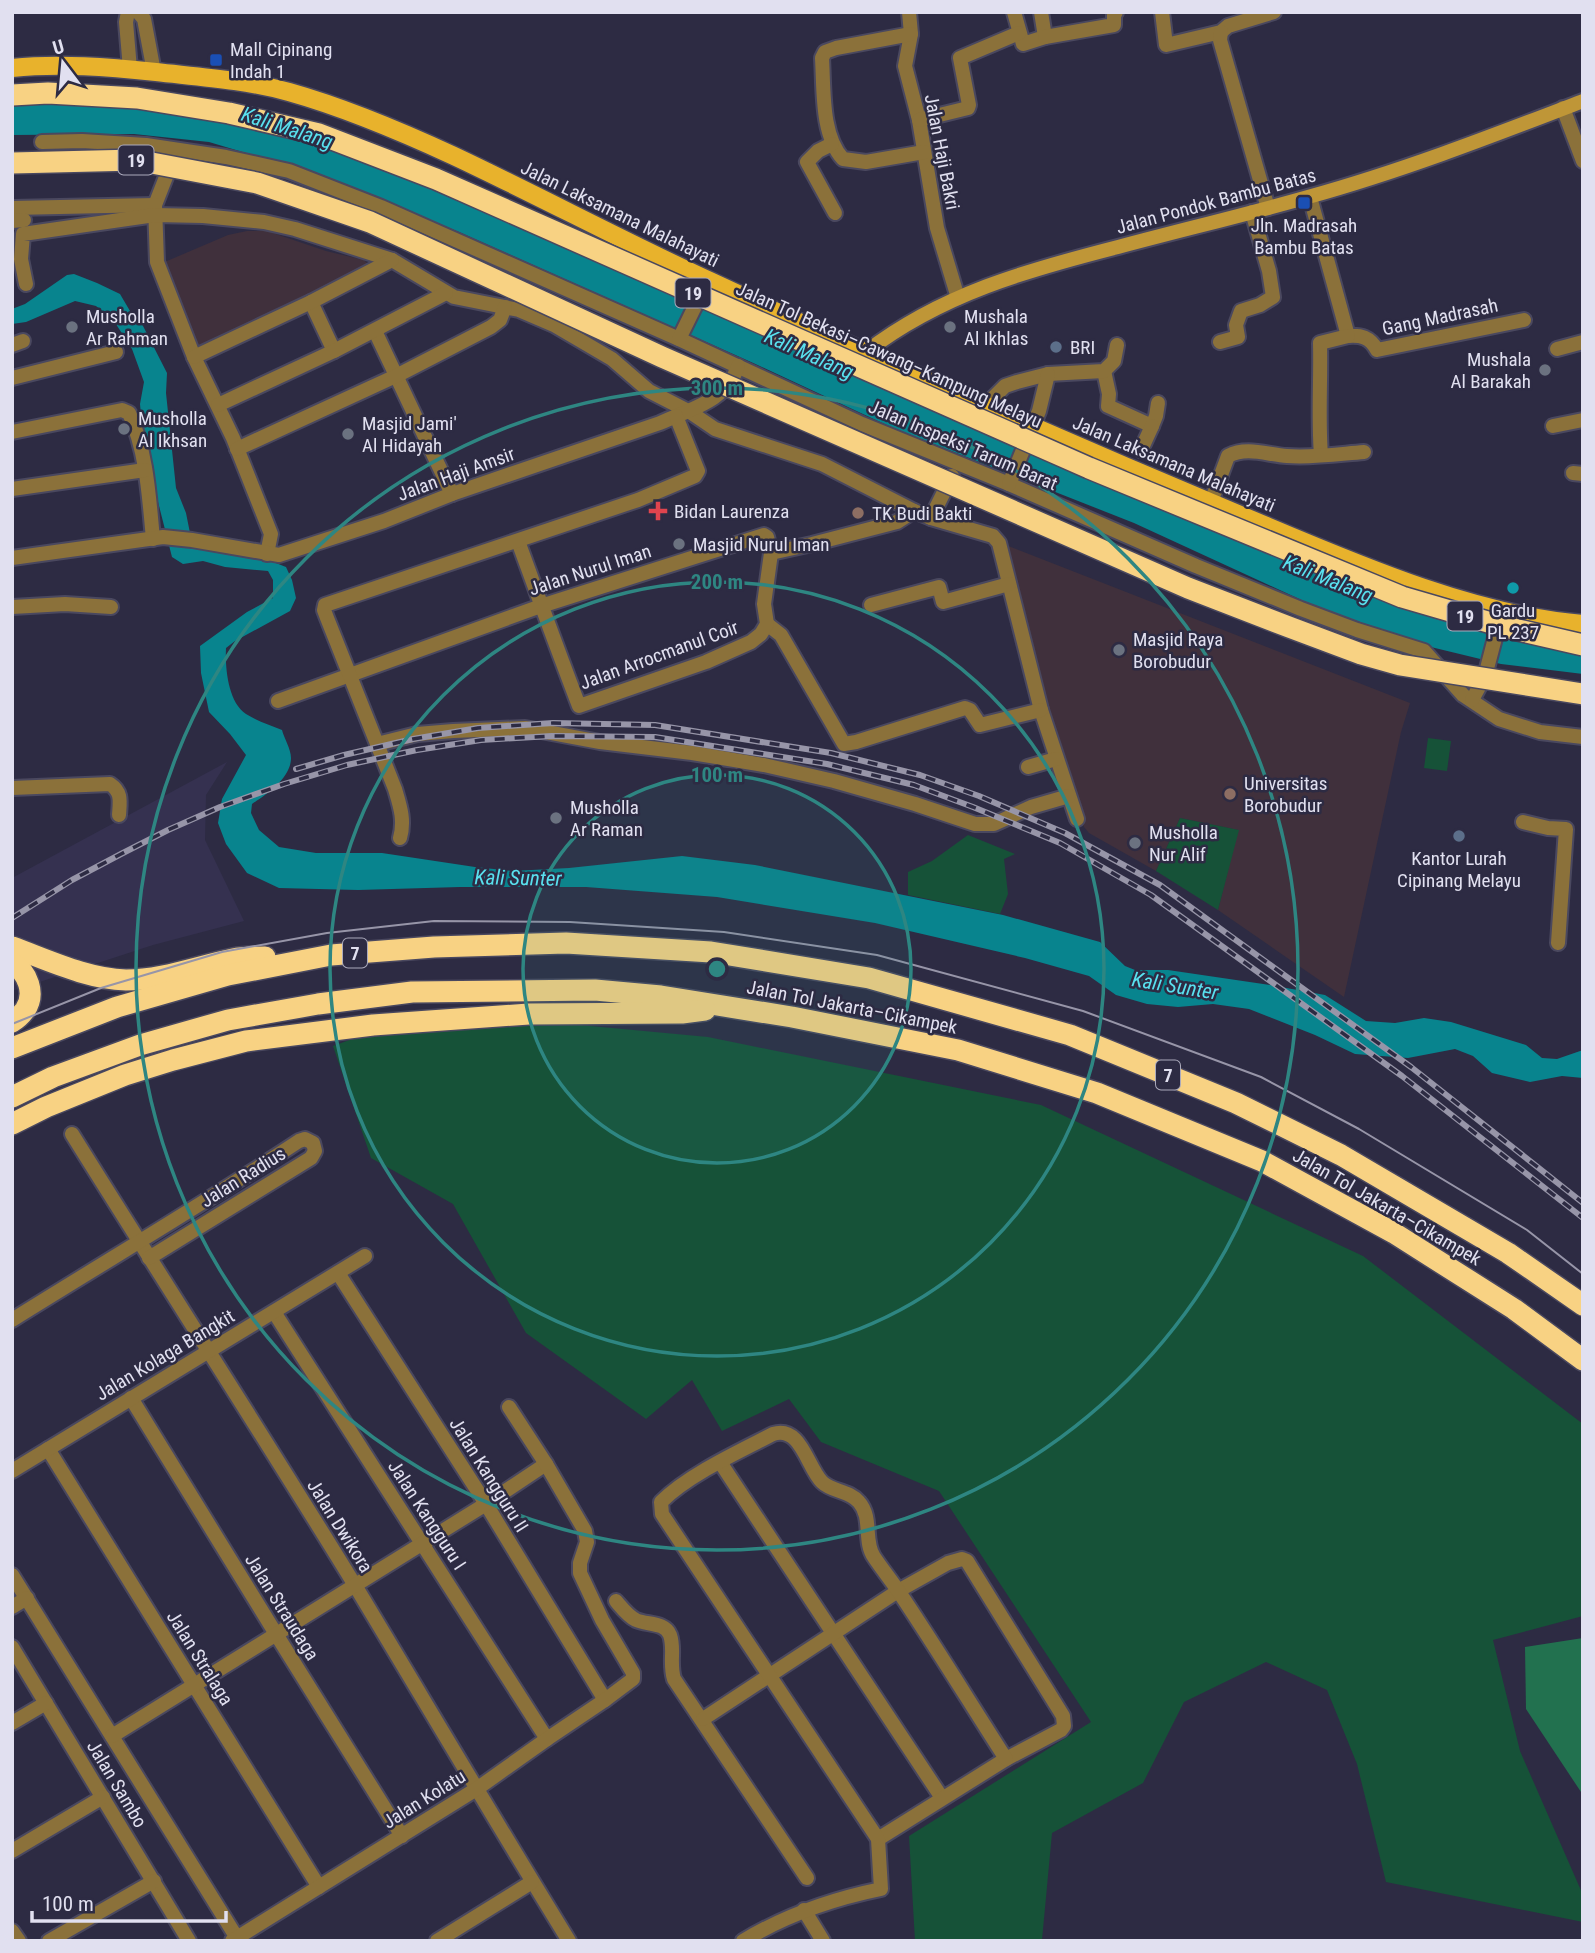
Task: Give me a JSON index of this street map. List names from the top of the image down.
{
  "streets": {
    "highway": [
      "19",
      "Jalan Tol Bekasi–Cawang–Kampung Melayu",
      "7",
      "Jalan Tol Jakarta–Cikampek"
    ],
    "main road": ["Jalan Laksamana Malahayati"],
    "street": [
      "Jalan Haji Bakri",
      "Jalan Pondok Bambu Batas",
      "Gang Madrasah",
      "Jalan Inspeksi Tarum Barat",
      "Jalan Haji Amsir",
      "Jalan Nurul Iman",
      "Jalan Arrocmanul Coir",
      "Jalan Radius",
      "Jalan Kolaga Bangkit",
      "Jalan Kangguru II",
      "Jalan Kangguru I",
      "Jalan Dwikora",
      "Jalan Straudaga",
      "Jalan Stralaga",
      "Jalan Sambo",
      "Jalan Kolatu"
    ]
  },
  "crossings": [
    ["Jalan Haji Bakri", "Jalan Pondok Bambu Batas"],
    ["Jalan Pondok Bambu Batas", "Jalan Laksamana Malahayati"],
    ["Jalan Inspeksi Tarum Barat", "Jalan Haji Amsir"],
    ["Jalan Nurul Iman", "Jalan Arrocmanul Coir"],
    ["Jalan Radius", "Jalan Dwikora"],
    ["Jalan Kolaga Bangkit", "Jalan Kangguru II"],
    ["Jalan Kolaga Bangkit", "Jalan Kangguru I"],
    ["Jalan Kolaga Bangkit", "Jalan Dwikora"],
    ["Jalan Kolaga Bangkit", "Jalan Straudaga"],
    ["Jalan Kolaga Bangkit", "Jalan Stralaga"],
    ["Jalan Kangguru II", "Jalan Kolatu"],
    ["Jalan Kangguru I", "Jalan Kolatu"],
    ["Jalan Dwikora", "Jalan Kolatu"],
    ["Jalan Straudaga", "Jalan Kolatu"],
    ["Jalan Stralaga", "Jalan Kolatu"]
  ],
  "water": ["Kali Malang", "Kali Sunter"],
  "places": {
    "transit": ["Mall Cipinang Indah 1", "Jln. Madrasah Bambu Batas"],
    "other": [
      "Musholla Ar Rahman",
      "Mushala Al Ikhlas",
      "BRI",
      "Mushala Al Barakah",
      "Musholla Al Ikhsan",
      "Masjid Jami' Al Hidayah",
      "TK Budi Bakti",
      "Masjid Nurul Iman",
      "Gardu PL 237",
      "Masjid Raya Borobudur",
      "Universitas Borobudur",
      "Musholla Ar Raman",
      "Kantor Lurah Cipinang Melayu",
      "Musholla Nur Alif"
    ],
    "health": ["Bidan Laurenza"]
  },
  "scale_bar": "100 m",
  "north": "top",
  "rings": ["300 m", "200 m", "100 m"]
}
